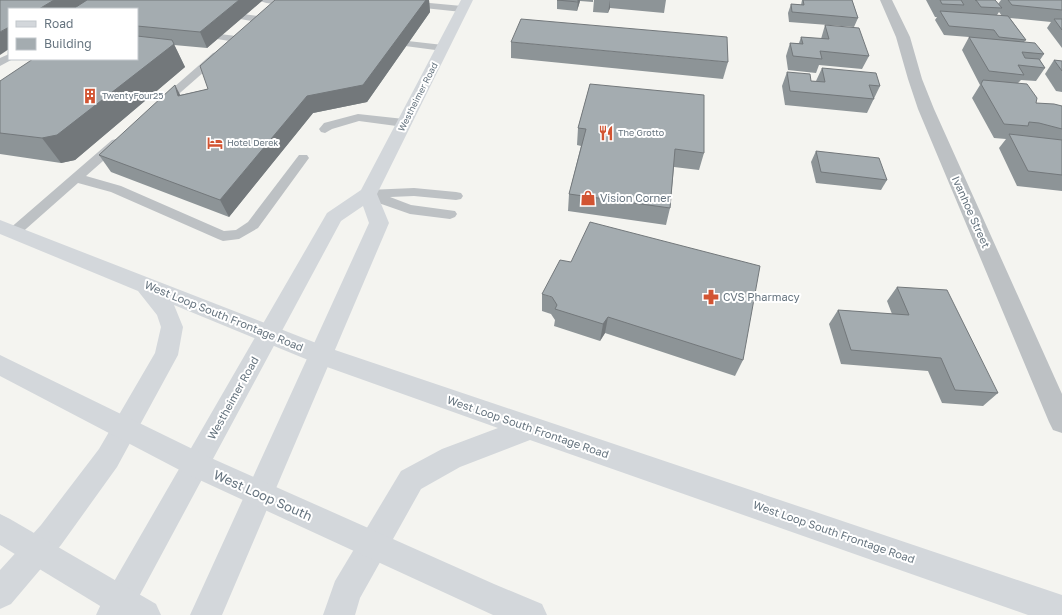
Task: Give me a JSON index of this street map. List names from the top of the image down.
{
  "streets": {
    "main road": ["Westheimer Road", "West Loop South Frontage Road", "West Loop South"],
    "street": ["Ivanhoe Street"]
  },
  "crossings": [
    ["Westheimer Road", "West Loop South Frontage Road"]
  ],
  "places": {
    "building": ["TwentyFour25"],
    "restaurant": ["The Grotto"],
    "hotel": ["Hotel Derek"],
    "shop": ["Vision Corner"],
    "pharmacy": ["CVS Pharmacy"]
  },
  "legend": ["Road", "Building"]
}
